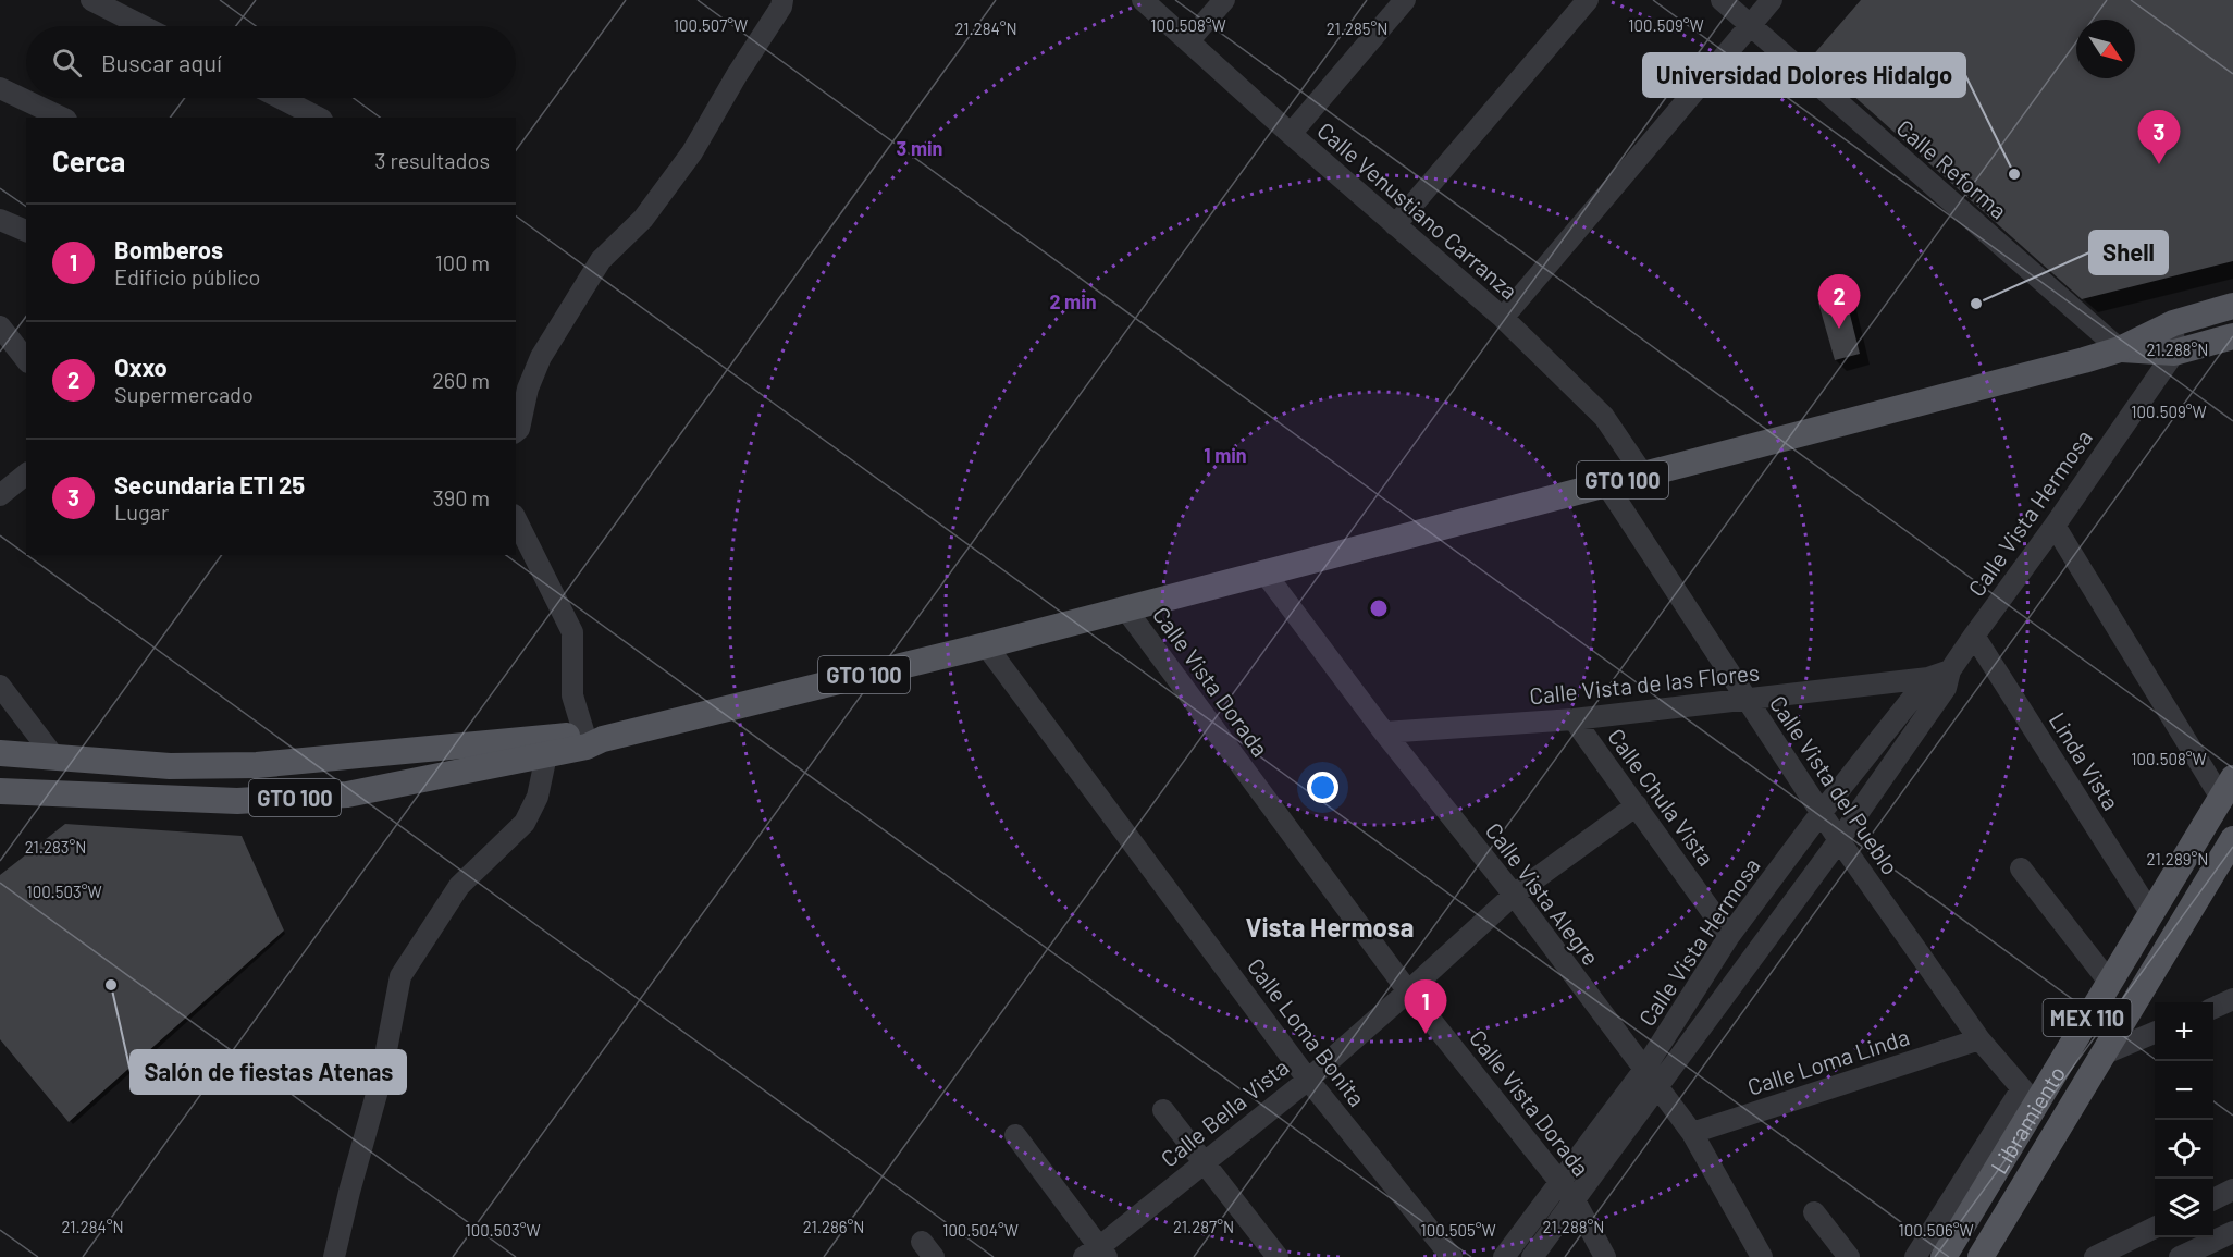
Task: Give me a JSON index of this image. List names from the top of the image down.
{
  "streets": {
    "main road": ["GTO 100", "MEX 110", "Libramiento"],
    "street": [
      "Calle Reforma",
      "Calle Venustiano Carranza",
      "Calle Vista Hermosa",
      "Calle Vista Dorada",
      "Calle Vista de las Flores",
      "Linda Vista",
      "Calle Vista del Pueblo",
      "Calle Chula Vista",
      "Calle Vista Alegre",
      "Calle Loma Bonita",
      "Calle Loma Linda",
      "Calle Bella Vista"
    ]
  },
  "crossings": [
    ["Calle Reforma", "GTO 100"],
    ["Calle Venustiano Carranza", "GTO 100"],
    ["GTO 100", "Calle Vista Hermosa"],
    ["GTO 100", "Calle Vista Dorada"],
    ["GTO 100", "Calle Vista del Pueblo"],
    ["GTO 100", "Calle Vista Alegre"],
    ["GTO 100", "Calle Loma Bonita"],
    ["Calle Vista Hermosa", "Calle Vista Dorada"],
    ["Calle Vista Hermosa", "Calle Vista de las Flores"],
    ["Calle Vista Hermosa", "Linda Vista"],
    ["Calle Vista Hermosa", "Calle Vista del Pueblo"],
    ["Calle Vista Hermosa", "Calle Chula Vista"],
    ["Calle Vista Hermosa", "Calle Vista Alegre"],
    ["Calle Vista Dorada", "Calle Bella Vista"],
    ["Calle Vista de las Flores", "Calle Vista del Pueblo"],
    ["Calle Vista de las Flores", "Calle Chula Vista"],
    ["Calle Vista de las Flores", "Calle Vista Alegre"],
    ["Linda Vista", "Libramiento"],
    ["Calle Vista del Pueblo", "Calle Loma Linda"],
    ["Calle Vista del Pueblo", "Libramiento"],
    ["Calle Chula Vista", "Calle Bella Vista"],
    ["Calle Vista Alegre", "Calle Loma Linda"],
    ["Calle Vista Alegre", "Calle Bella Vista"],
    ["Calle Loma Bonita", "Calle Bella Vista"]
  ],
  "districts": ["Vista Hermosa"],
  "places": ["Universidad Dolores Hidalgo", "Shell", "Salón de fiestas Atenas"],
  "north": "bottom right",
  "page": {
    "search": "Buscar aquí",
    "pins": ["3", "2", "1"],
    "heading": ["Cerca", "3 resultados"],
    "list": [
      {
        "mark": "1",
        "name": "Bomberos",
        "note": "Edificio público",
        "value": "100 m"
      },
      {
        "mark": "2",
        "name": "Oxxo",
        "note": "Supermercado",
        "value": "260 m"
      },
      {
        "mark": "3",
        "name": "Secundaria ETI 25",
        "note": "Lugar",
        "value": "390 m"
      }
    ],
    "map_buttons": ["+", "−"]
  },
  "coordinates": [
    "100.507°W",
    "100.508°W",
    "100.509°W",
    "21.284°N",
    "21.285°N",
    "21.288°N",
    "21.283°N",
    "21.289°N",
    "100.503°W",
    "21.286°N",
    "21.287°N",
    "100.504°W",
    "100.505°W",
    "100.506°W"
  ],
  "rings": ["3 min", "2 min", "1 min"]
}
